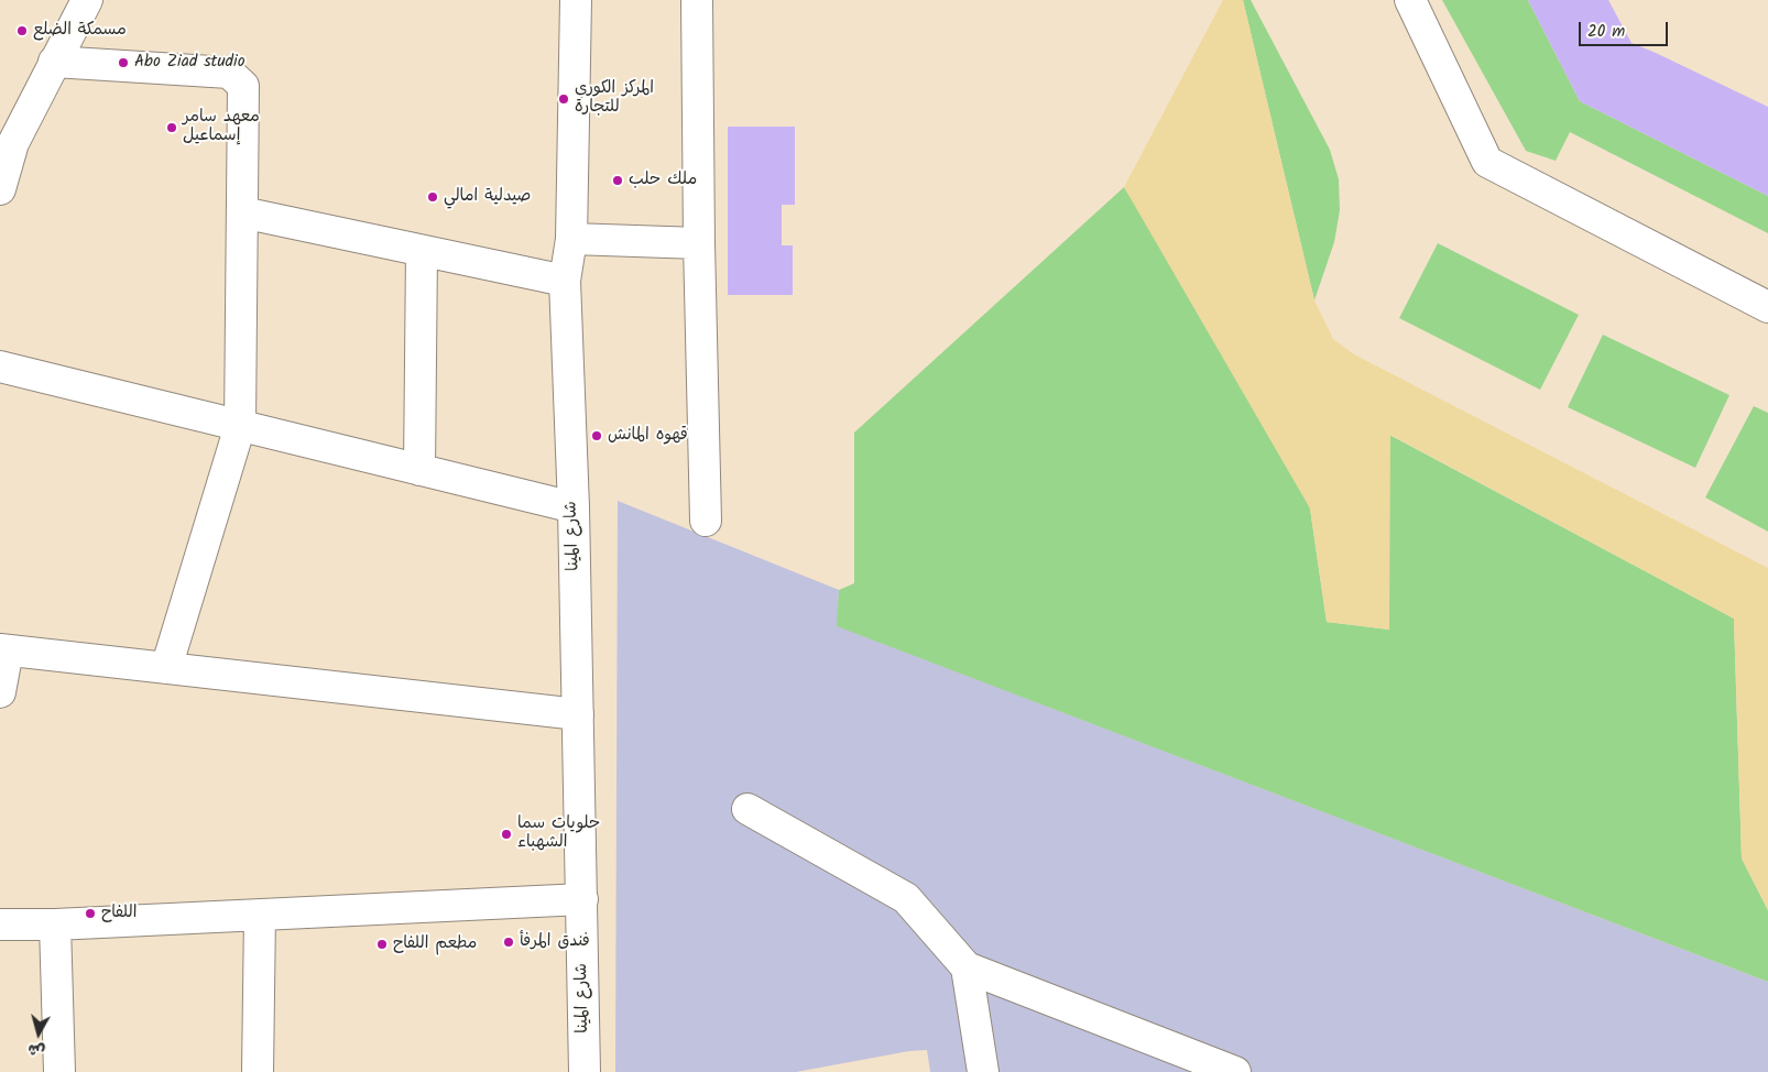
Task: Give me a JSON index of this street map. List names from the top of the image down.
{
  "streets": {
    "street": ["شارع المينا"]
  },
  "places": [
    "مسمكة الضلع",
    "Abo Ziad studio",
    "المركز الكوري للتجارة",
    "معهد سامر إسماعيل",
    "ملك حلب",
    "صيدلية امالي",
    "قهوه المانش",
    "حلويات سما الشهباء",
    "اللفاح",
    "فندق المرفأ",
    "مطعم اللفاح"
  ],
  "scale_bar": "20 m",
  "north": "bottom"
}
